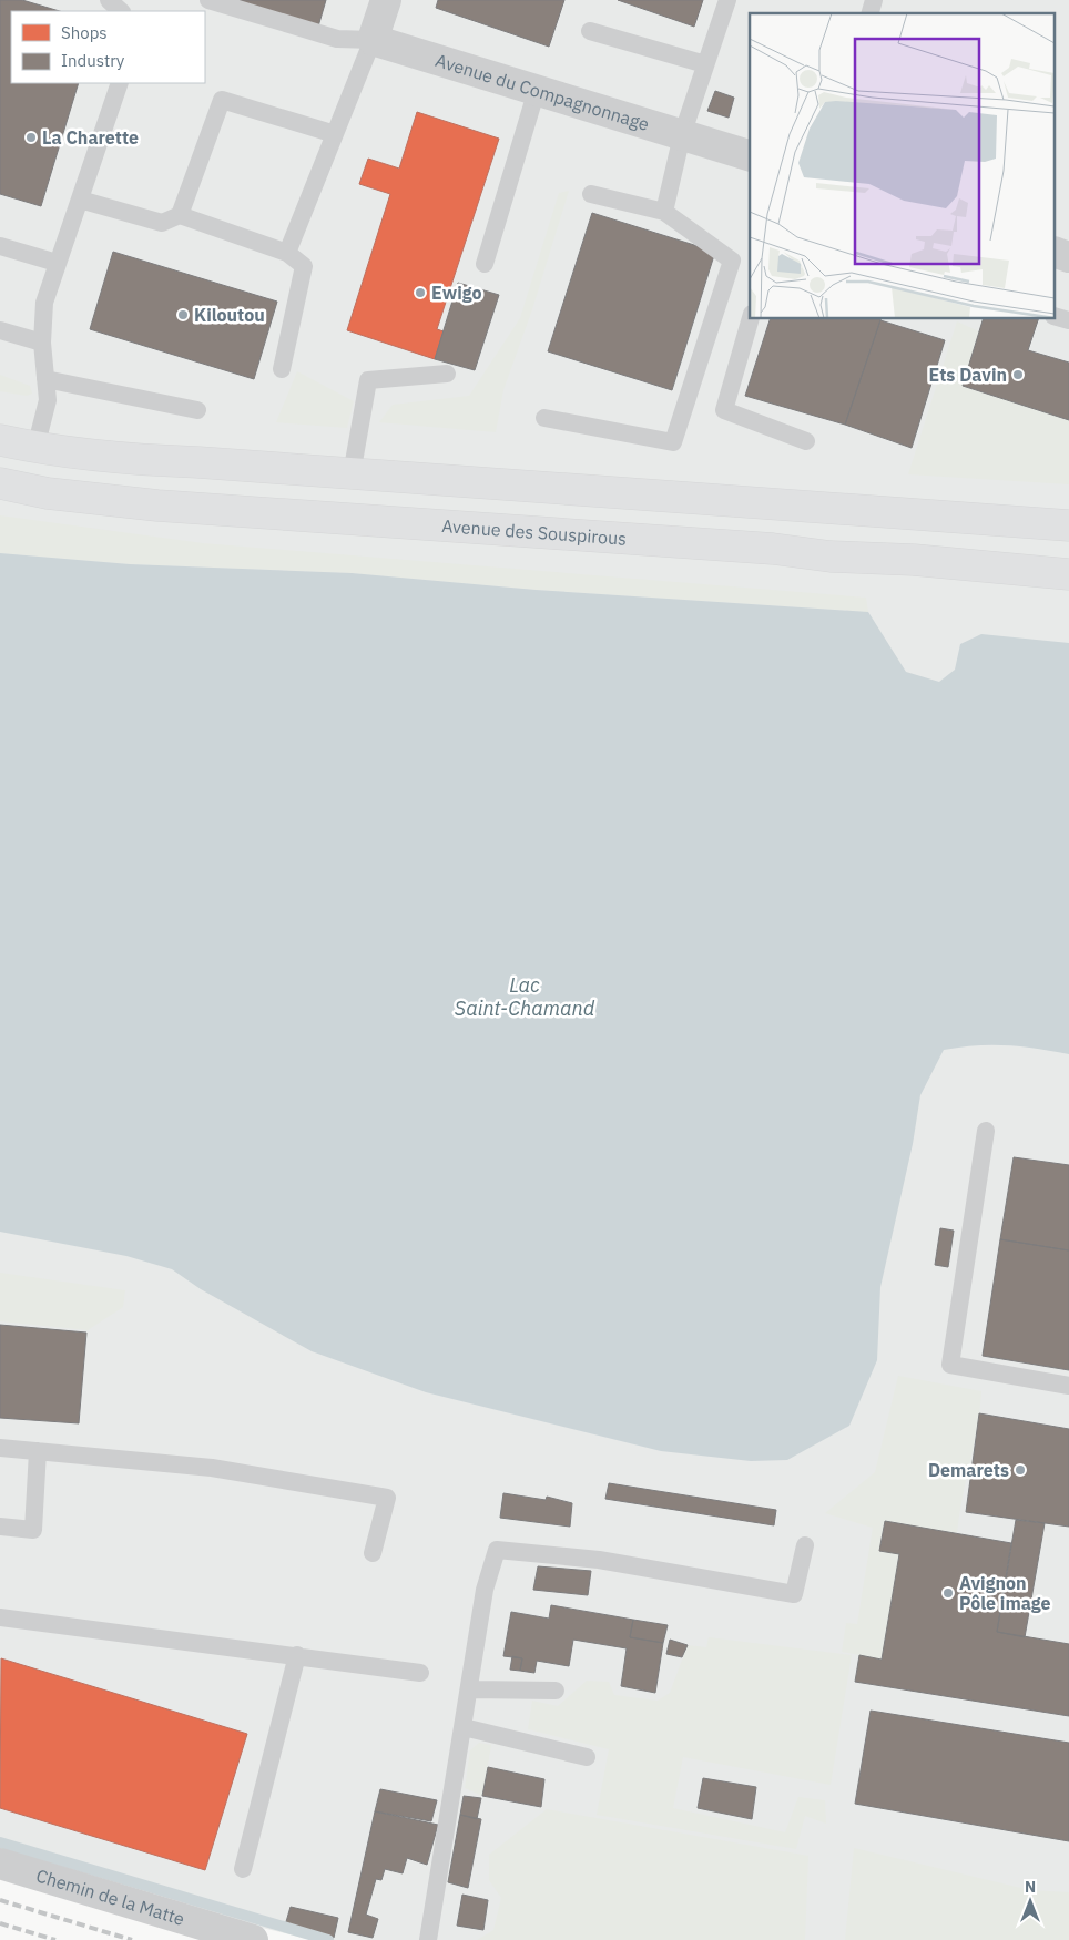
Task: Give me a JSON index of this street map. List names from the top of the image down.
{
  "streets": {
    "main road": ["Avenue des Souspirous"],
    "street": ["Avenue du Compagnonnage", "Chemin de la Matte"]
  },
  "water": ["Lac Saint-Chamand"],
  "places": [
    "La Charette",
    "Ewigo",
    "Kiloutou",
    "Ets Davin",
    "Demarets",
    "Avignon Pôle image"
  ],
  "legend": ["Shops", "Industry"],
  "north": "top"
}
